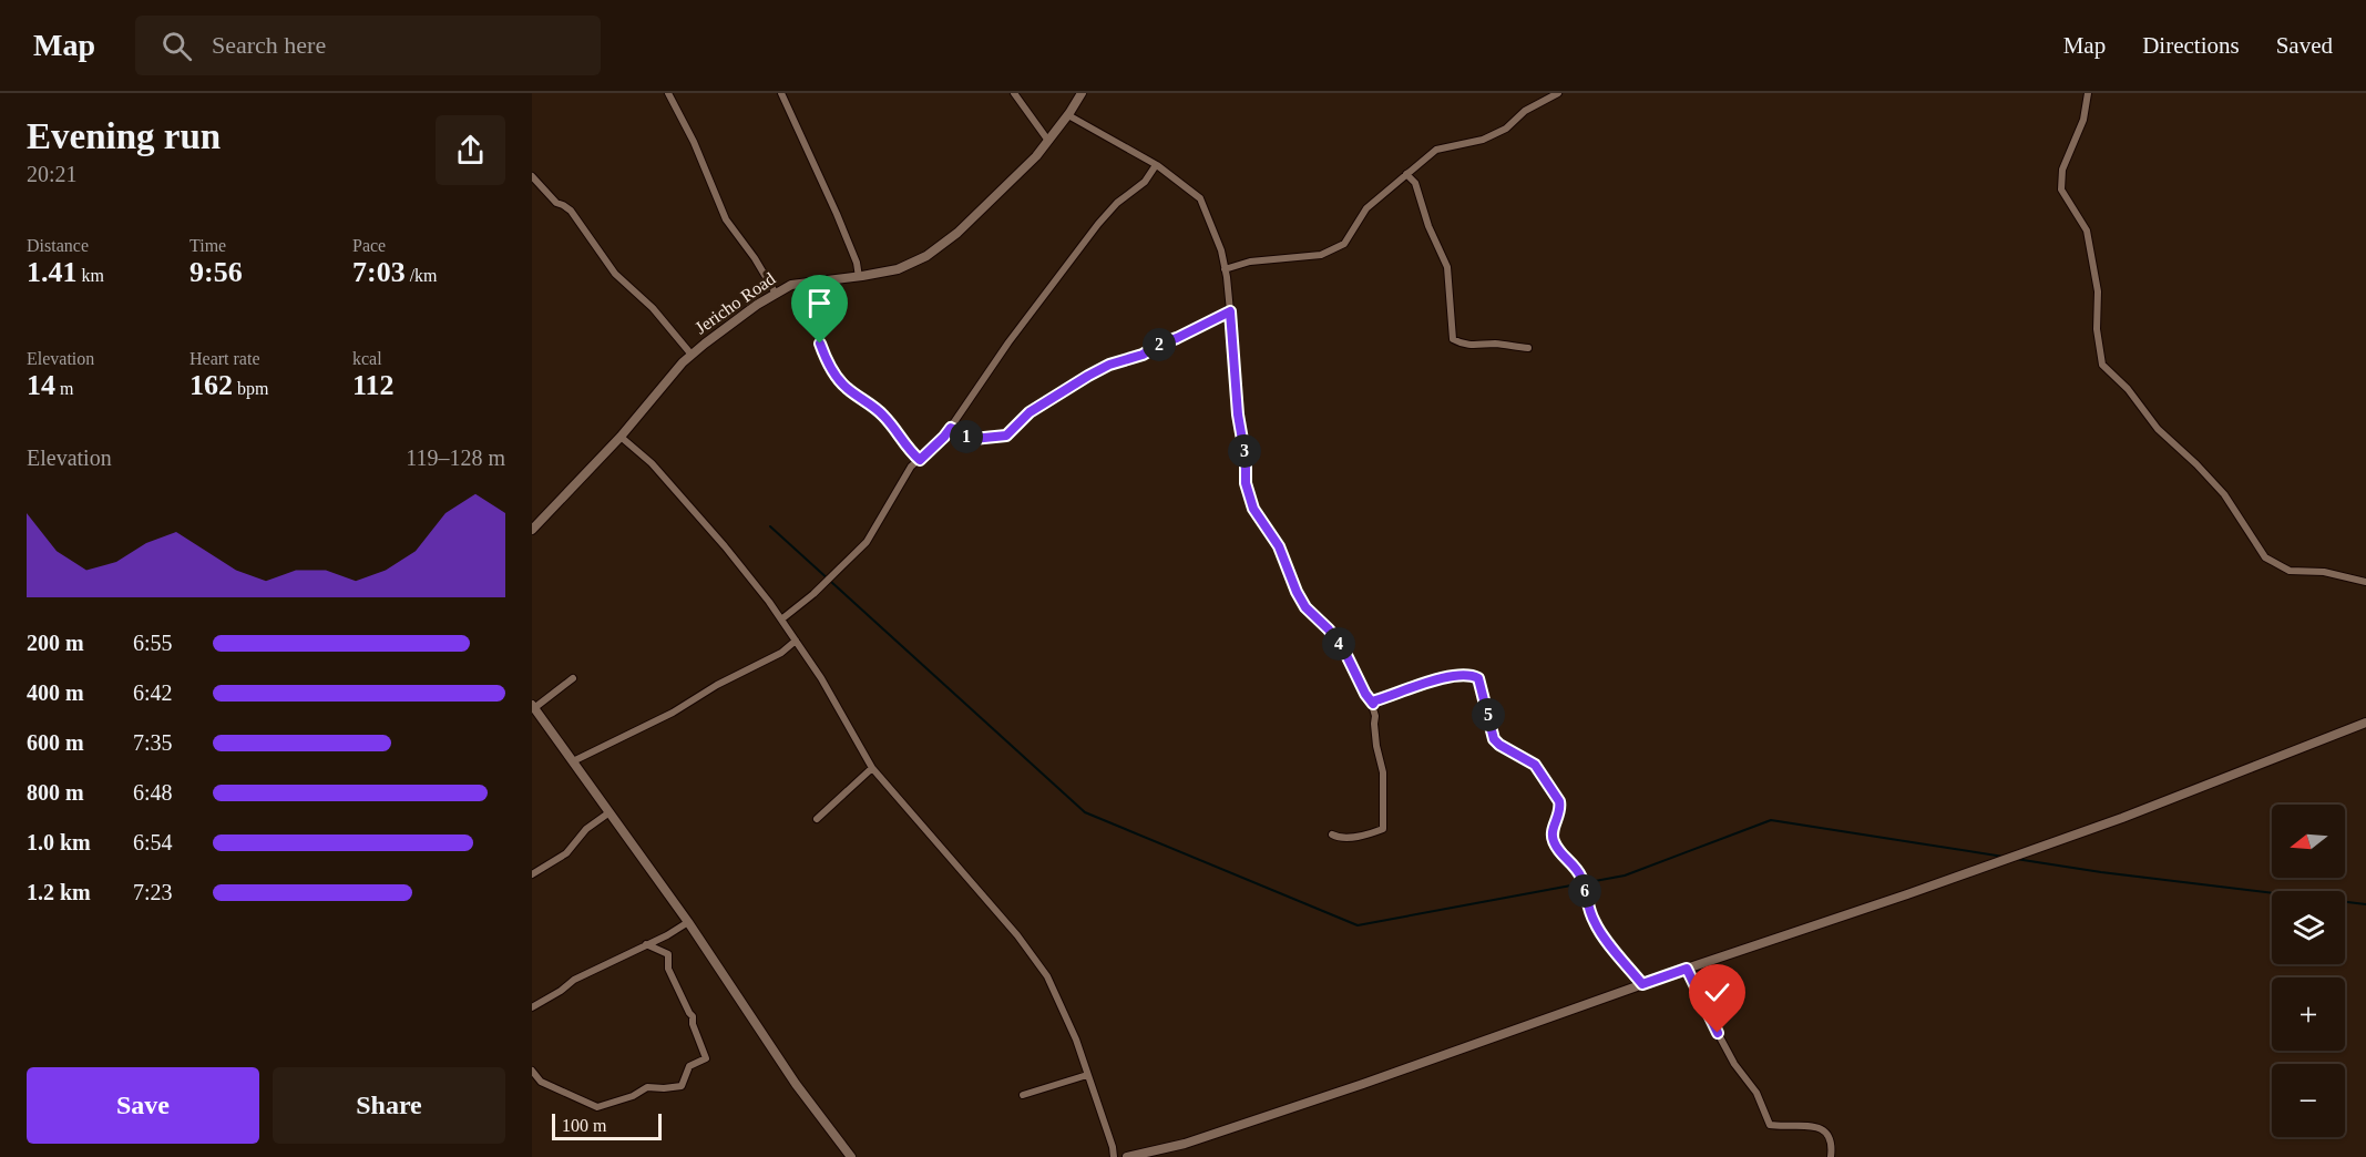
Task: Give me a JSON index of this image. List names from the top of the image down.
{
  "streets": {
    "main road": ["Jericho Road"]
  },
  "scale_bar": "100 m",
  "north": "left",
  "page": {
    "header": "Map",
    "search": "Search here",
    "nav": ["Map", "Directions", "Saved"],
    "heading": ["Evening run", "20:21"],
    "stats": [
      ["Distance", "1.41 km"],
      ["Time", "9:56"],
      ["Pace", "7:03 /km"],
      ["Elevation", "14 m"],
      ["Heart rate", "162 bpm"],
      ["kcal", "112"]
    ],
    "pins": [
      "2",
      "1",
      "3",
      "4",
      "5",
      "6"
    ],
    "chart": ["Elevation", "119–128 m"],
    "list": [
      {
        "name": "200 m",
        "note": "6:55"
      },
      {
        "name": "400 m",
        "note": "6:42"
      },
      {
        "name": "600 m",
        "note": "7:35"
      },
      {
        "name": "800 m",
        "note": "6:48"
      },
      {
        "name": "1.0 km",
        "note": "6:54"
      },
      {
        "name": "1.2 km",
        "note": "7:23"
      }
    ],
    "map_buttons": ["+", "−"],
    "buttons": ["Save", "Share"],
    "scale": "100 m"
  }
}
